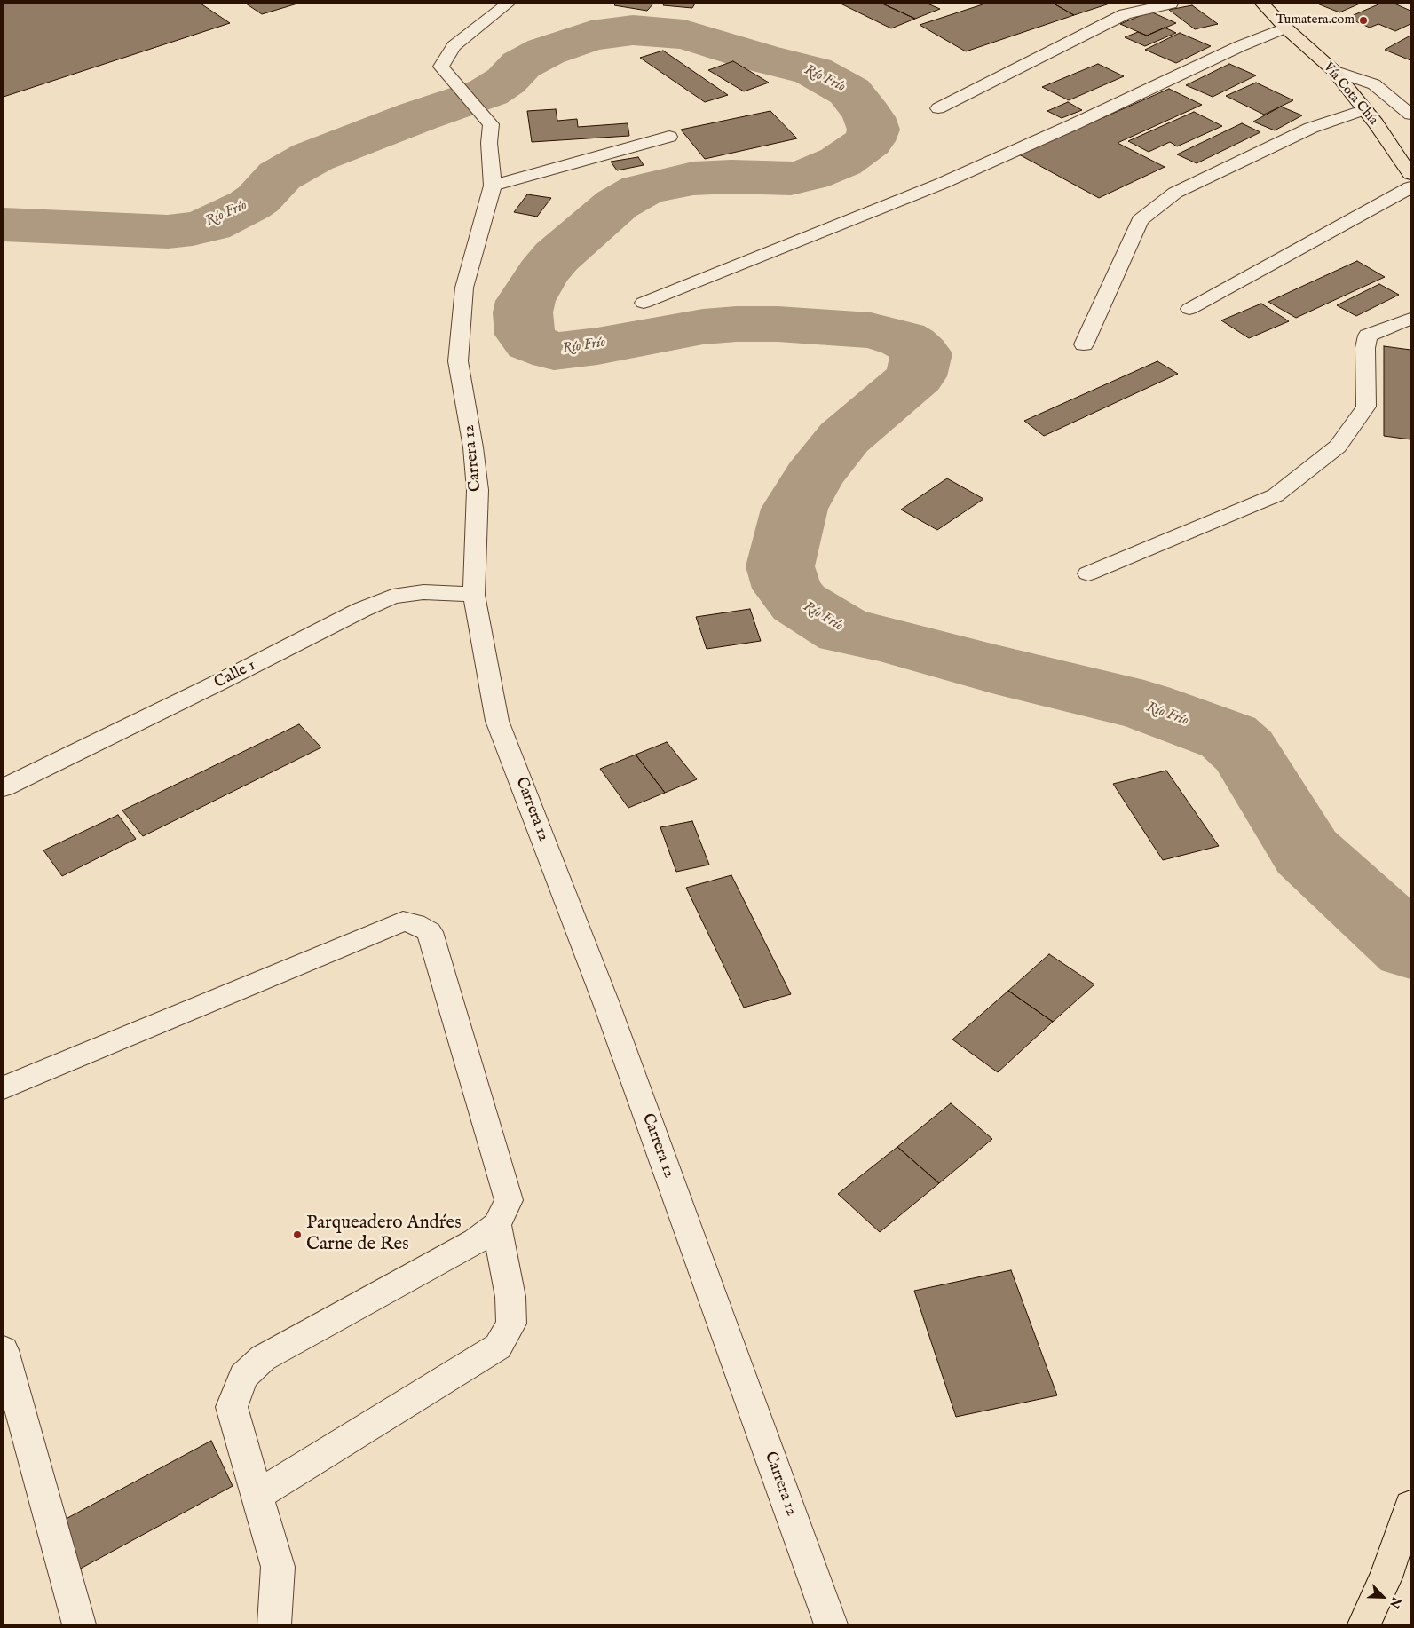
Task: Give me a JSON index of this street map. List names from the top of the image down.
{
  "streets": {
    "main road": ["Vía Cota Chía"],
    "street": ["Carrera 12", "Calle 1"]
  },
  "crossings": [
    ["Carrera 12", "Calle 1"]
  ],
  "water": ["Río Frío"],
  "places": ["Tumatera.com", "Parqueadero Andŕes Carne de Res"],
  "north": "bottom right"
}
